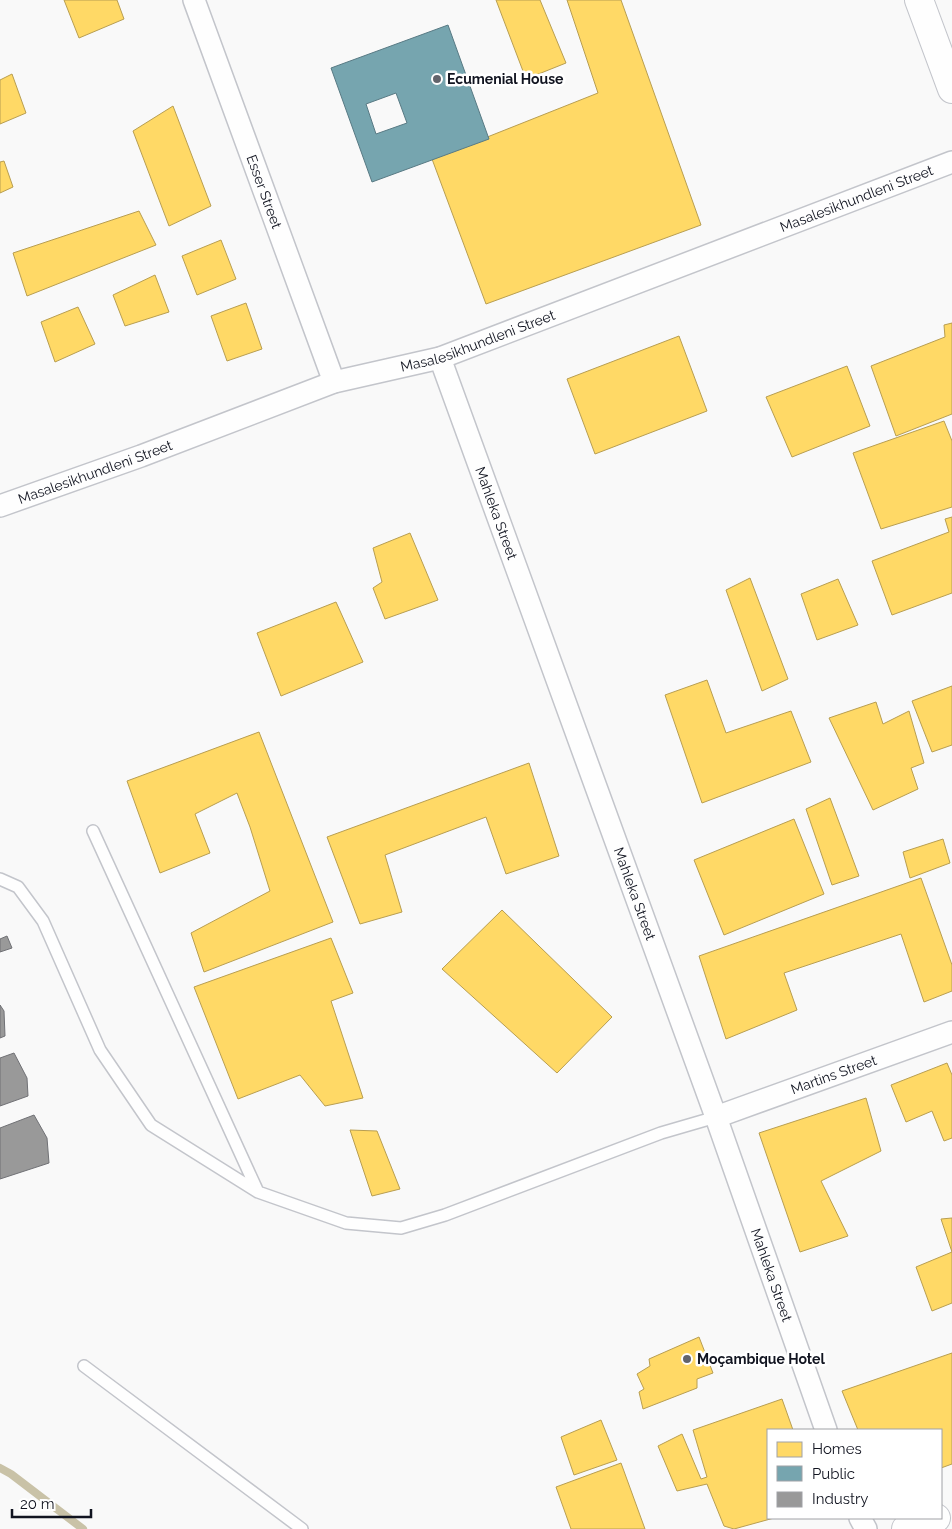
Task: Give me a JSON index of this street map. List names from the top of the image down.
{
  "streets": {
    "street": [
      "Esser Street",
      "Masalesikhundleni Street",
      "Mahleka Street",
      "Martins Street"
    ]
  },
  "crossings": [
    ["Esser Street", "Masalesikhundleni Street"],
    ["Masalesikhundleni Street", "Mahleka Street"],
    ["Mahleka Street", "Martins Street"]
  ],
  "places": ["Ecumenial House", "Moçambique Hotel"],
  "legend": ["Homes", "Public", "Industry"],
  "scale_bar": "20 m"
}
